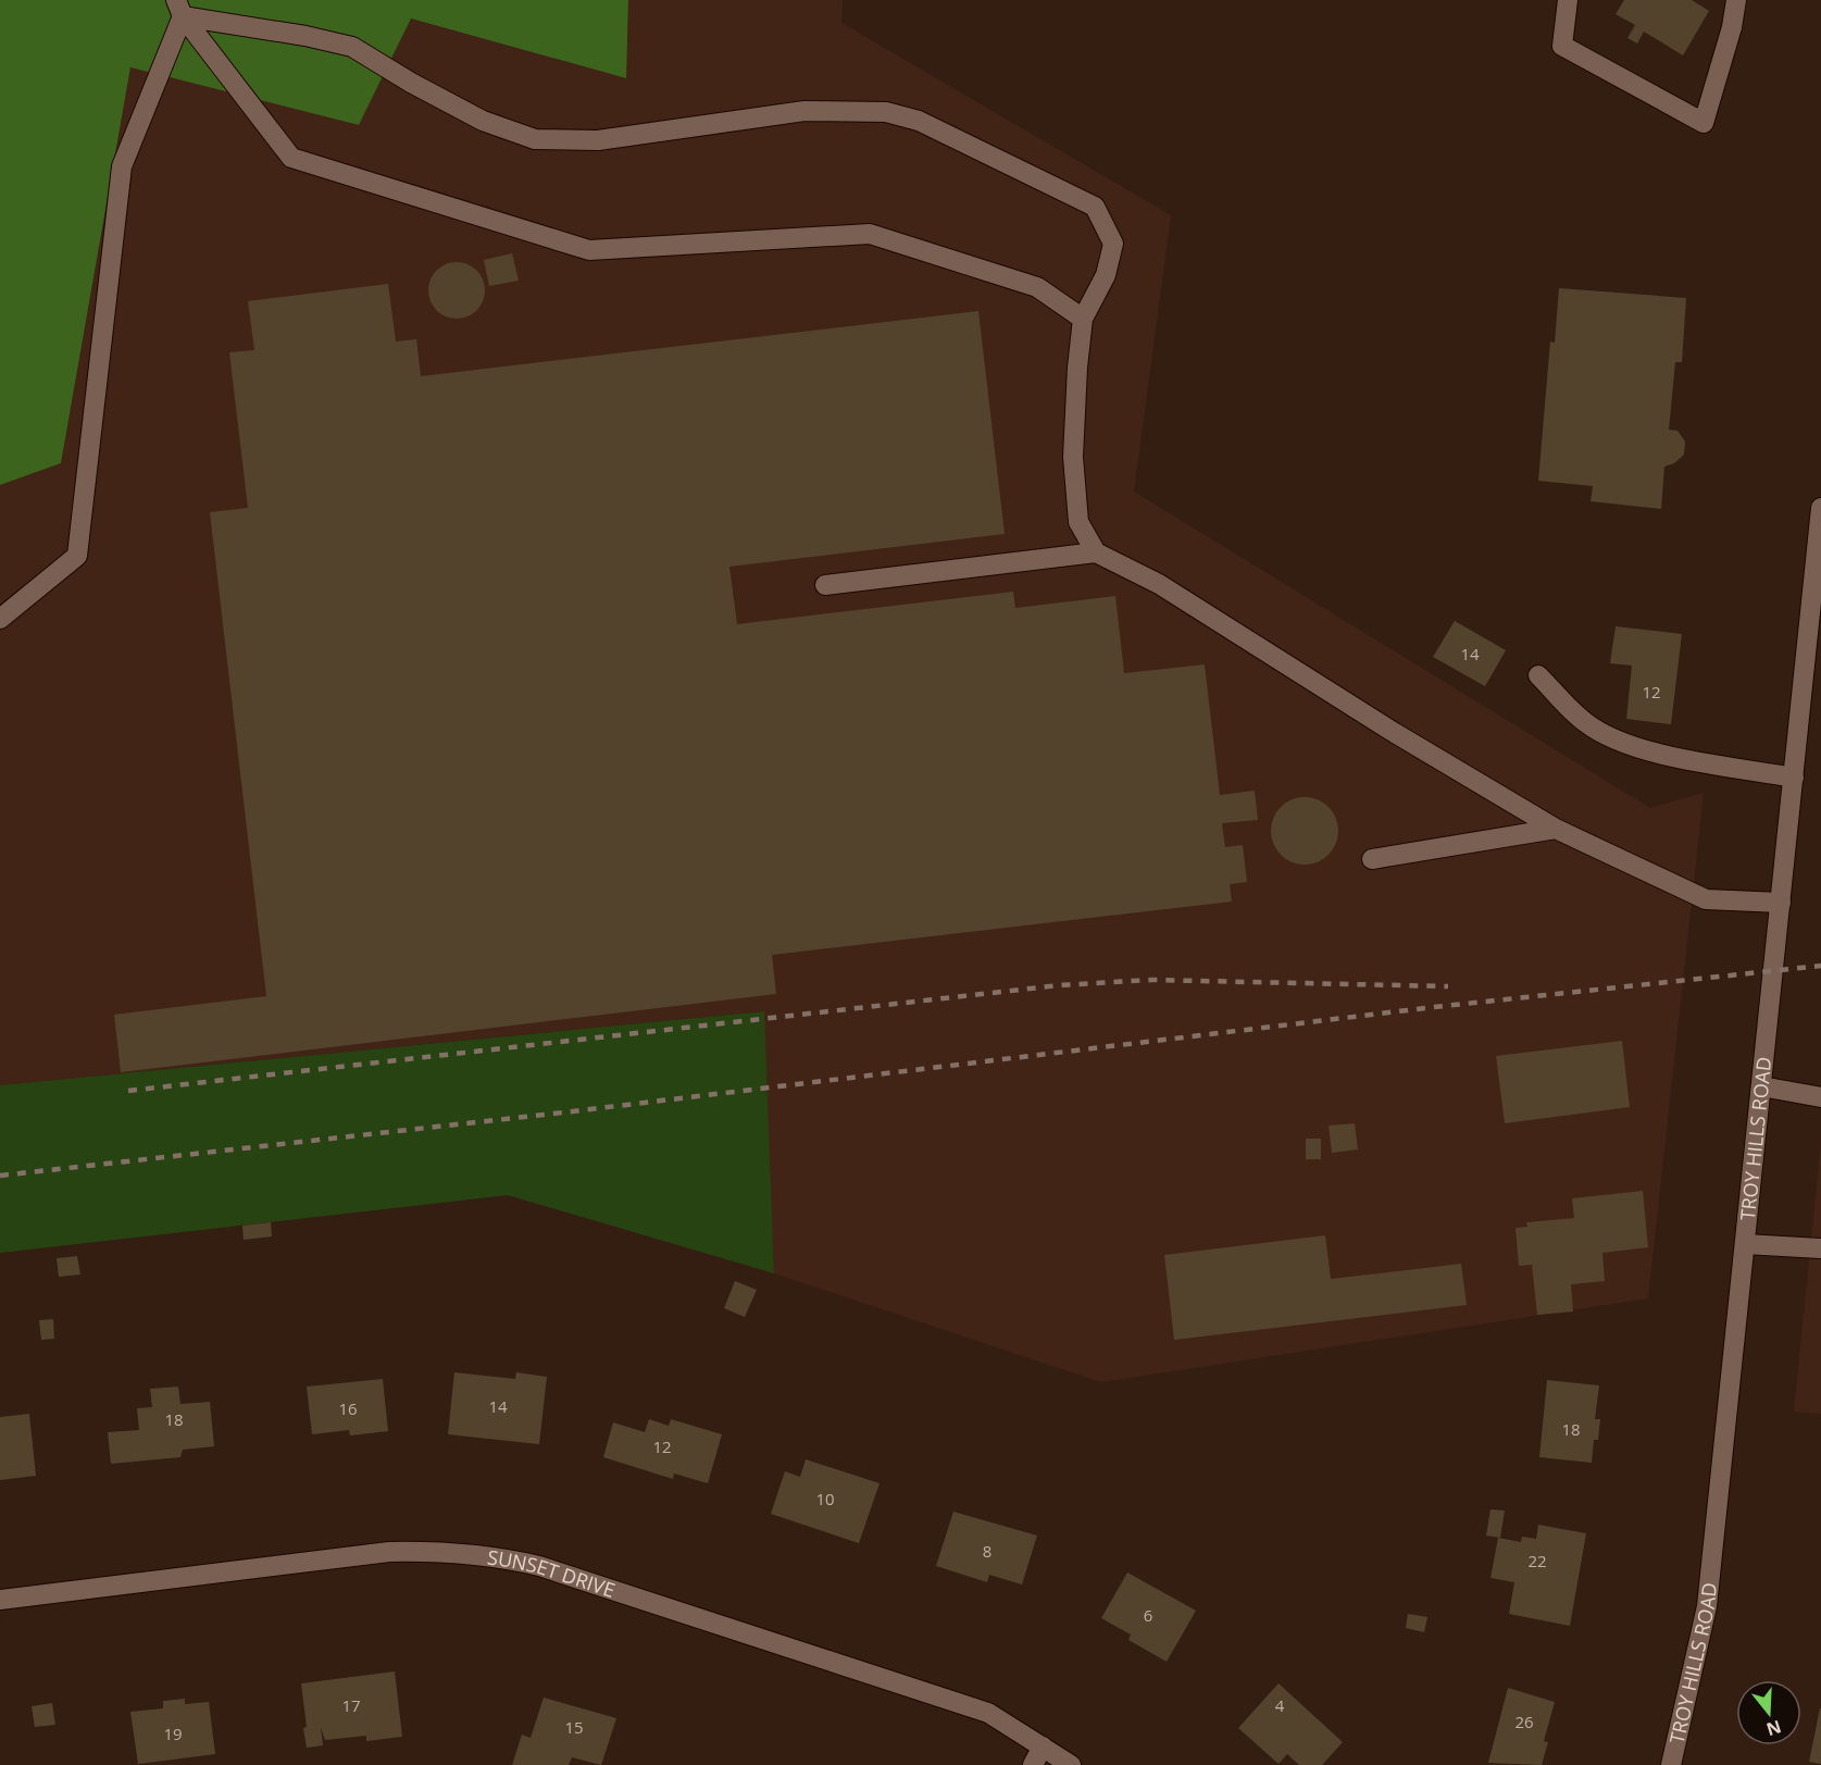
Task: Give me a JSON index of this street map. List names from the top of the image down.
{
  "streets": {
    "main road": ["TROY HILLS ROAD", "SUNSET DRIVE"]
  },
  "house_numbers": [
    "14",
    "12",
    "14",
    "16",
    "18",
    "18",
    "12",
    "10",
    "8",
    "22",
    "6",
    "17",
    "4",
    "26",
    "15",
    "19"
  ],
  "north": "bottom"
}
